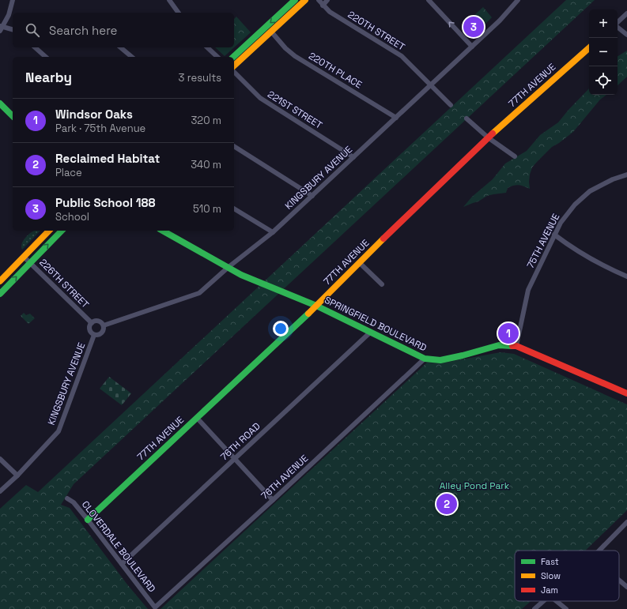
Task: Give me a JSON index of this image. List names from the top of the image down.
{
  "streets": {
    "main road": ["77TH AVENUE", "SPRINGFIELD BOULEVARD"],
    "street": [
      "220TH STREET",
      "220TH PLACE",
      "221ST STREET",
      "KINGSBURY AVENUE",
      "75TH AVENUE",
      "226TH STREET",
      "76TH ROAD",
      "76TH AVENUE",
      "CLOVERDALE BOULEVARD"
    ]
  },
  "crossings": [
    ["220TH STREET", "KINGSBURY AVENUE"],
    ["220TH PLACE", "KINGSBURY AVENUE"],
    ["77TH AVENUE", "SPRINGFIELD BOULEVARD"],
    ["77TH AVENUE", "CLOVERDALE BOULEVARD"],
    ["221ST STREET", "KINGSBURY AVENUE"],
    ["KINGSBURY AVENUE", "226TH STREET"],
    ["KINGSBURY AVENUE", "SPRINGFIELD BOULEVARD"],
    ["75TH AVENUE", "SPRINGFIELD BOULEVARD"],
    ["SPRINGFIELD BOULEVARD", "76TH ROAD"],
    ["SPRINGFIELD BOULEVARD", "76TH AVENUE"],
    ["76TH ROAD", "CLOVERDALE BOULEVARD"],
    ["76TH AVENUE", "CLOVERDALE BOULEVARD"]
  ],
  "parks": ["Alley Pond Park"],
  "legend": ["Fast", "Slow", "Jam"],
  "page": {
    "map_buttons": ["+", "−"],
    "search": "Search here",
    "pins": ["3", "1", "2"],
    "heading": ["Nearby", "3 results"],
    "list": [
      {
        "mark": "1",
        "name": "Windsor Oaks",
        "note": "Park · 75th Avenue",
        "value": "320 m"
      },
      {
        "mark": "2",
        "name": "Reclaimed Habitat",
        "note": "Place",
        "value": "340 m"
      },
      {
        "mark": "3",
        "name": "Public School 188",
        "note": "School",
        "value": "510 m"
      }
    ]
  }
}
